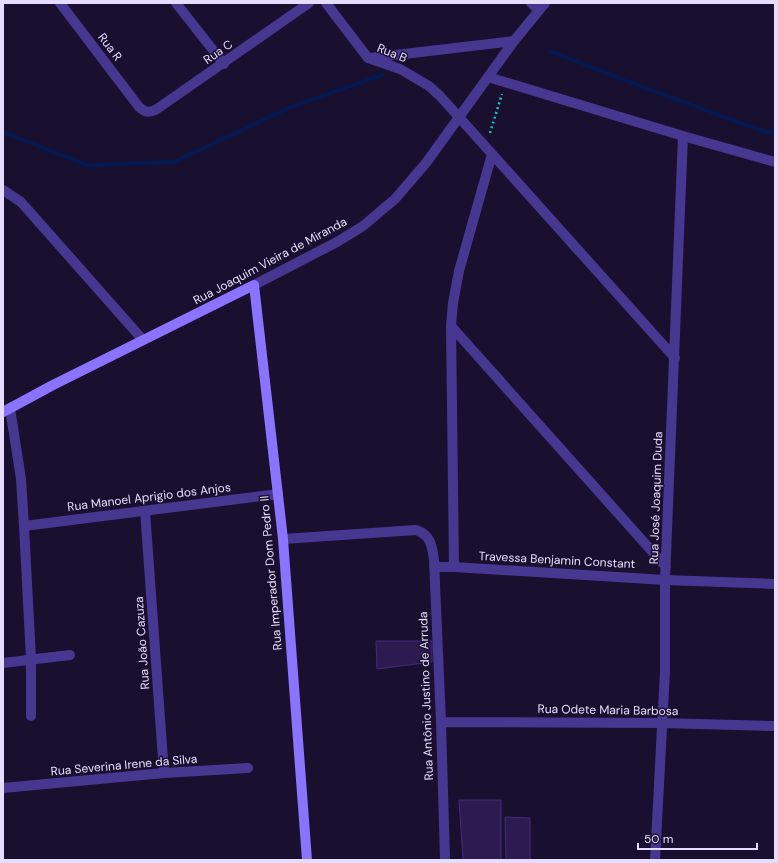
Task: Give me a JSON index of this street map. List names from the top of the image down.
{
  "streets": {
    "main road": ["Rua Joaquim Vieira de Miranda", "Rua Imperador Dom Pedro II"],
    "street": [
      "Rua R",
      "Rua C",
      "Rua B",
      "Rua Manoel Aprigio dos Anjos",
      "Rua José Joaquim Duda",
      "Travessa Benjamin Constant",
      "Rua João Cazuza",
      "Rua Antônio Justino de Arruda",
      "Rua Odete Maria Barbosa",
      "Rua Severina Irene da Silva"
    ]
  },
  "crossings": [
    ["Rua R", "Rua C"],
    ["Rua B", "Rua Joaquim Vieira de Miranda"],
    ["Rua B", "Rua José Joaquim Duda"],
    ["Rua Joaquim Vieira de Miranda", "Rua Imperador Dom Pedro II"],
    ["Rua Manoel Aprigio dos Anjos", "Rua Imperador Dom Pedro II"],
    ["Rua Manoel Aprigio dos Anjos", "Rua João Cazuza"],
    ["Rua José Joaquim Duda", "Travessa Benjamin Constant"],
    ["Rua José Joaquim Duda", "Rua Odete Maria Barbosa"],
    ["Travessa Benjamin Constant", "Rua Antônio Justino de Arruda"],
    ["Rua Imperador Dom Pedro II", "Rua Antônio Justino de Arruda"],
    ["Rua João Cazuza", "Rua Severina Irene da Silva"],
    ["Rua Antônio Justino de Arruda", "Rua Odete Maria Barbosa"]
  ],
  "scale_bar": "50 m"
}
